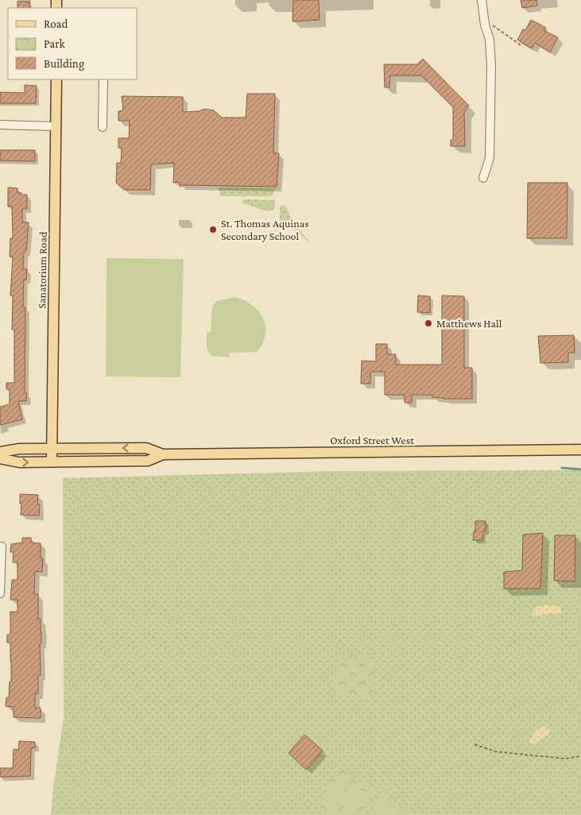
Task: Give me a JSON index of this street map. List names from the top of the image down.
{
  "streets": {
    "main road": ["Sanatorium Road", "Oxford Street West"]
  },
  "crossings": [
    ["Sanatorium Road", "Oxford Street West"]
  ],
  "places": ["St. Thomas Aquinas Secondary School", "Matthews Hall"],
  "legend": ["Road", "Park", "Building"]
}
